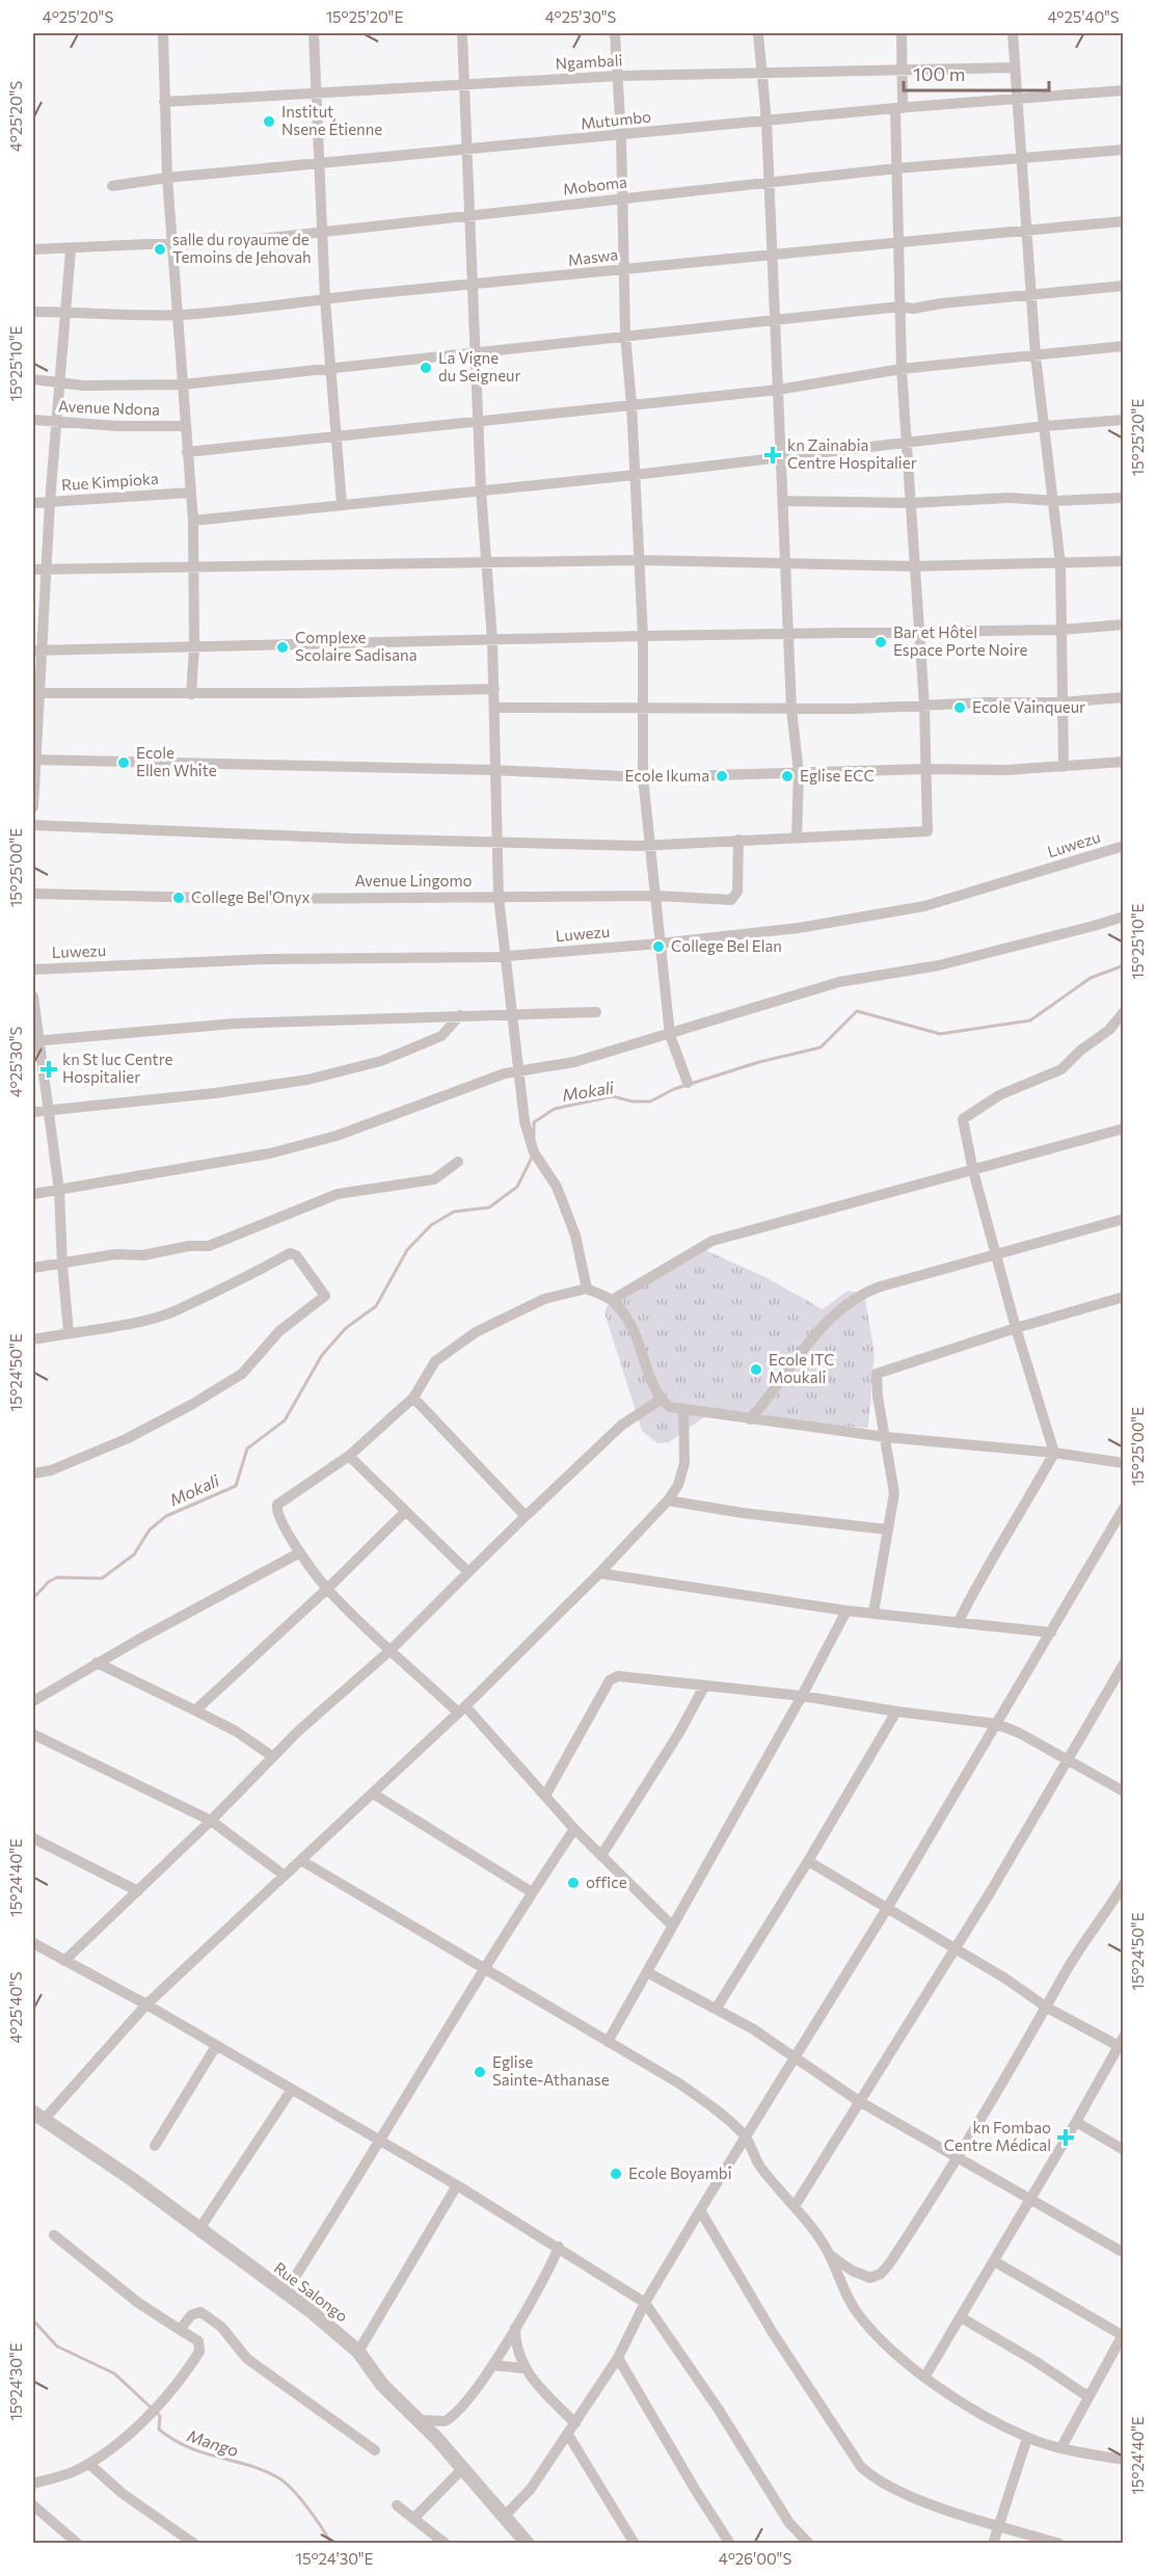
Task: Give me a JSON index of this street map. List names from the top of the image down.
{
  "streets": {
    "street": [
      "Ngambali",
      "Mutumbo",
      "Moboma",
      "Maswa",
      "Avenue Ndona",
      "Rue Kimpioka",
      "Luwezu",
      "Avenue Lingomo",
      "Rue Salongo"
    ]
  },
  "water": ["Mokali", "Mango"],
  "places": {
    "other": [
      "Institut Nsene Étienne",
      "salle du royaume de Temoins de Jehovah",
      "La Vigne du Seigneur",
      "Bar et Hôtel Espace Porte Noire",
      "Complexe Scolaire Sadisana",
      "Ecole Vainqueur",
      "Ecole Ellen White",
      "Ecole Ikuma",
      "Eglise ECC",
      "College Bel'Onyx",
      "College Bel Elan",
      "Ecole ITC Moukali",
      "office",
      "Eglise Sainte-Athanase",
      "Ecole Boyambi"
    ],
    "health": ["kn Zainabia Centre Hospitalier", "kn St luc Centre Hospitalier", "kn Fombao Centre Médical"]
  },
  "scale_bar": "100 m",
  "coordinates": [
    "4°25'20\"S",
    "15°25'20\"E",
    "4°25'30\"S",
    "4°25'40\"S",
    "15°25'10\"E",
    "15°25'00\"E",
    "15°24'50\"E",
    "15°24'40\"E",
    "15°24'30\"E",
    "4°26'00\"S"
  ]
}
